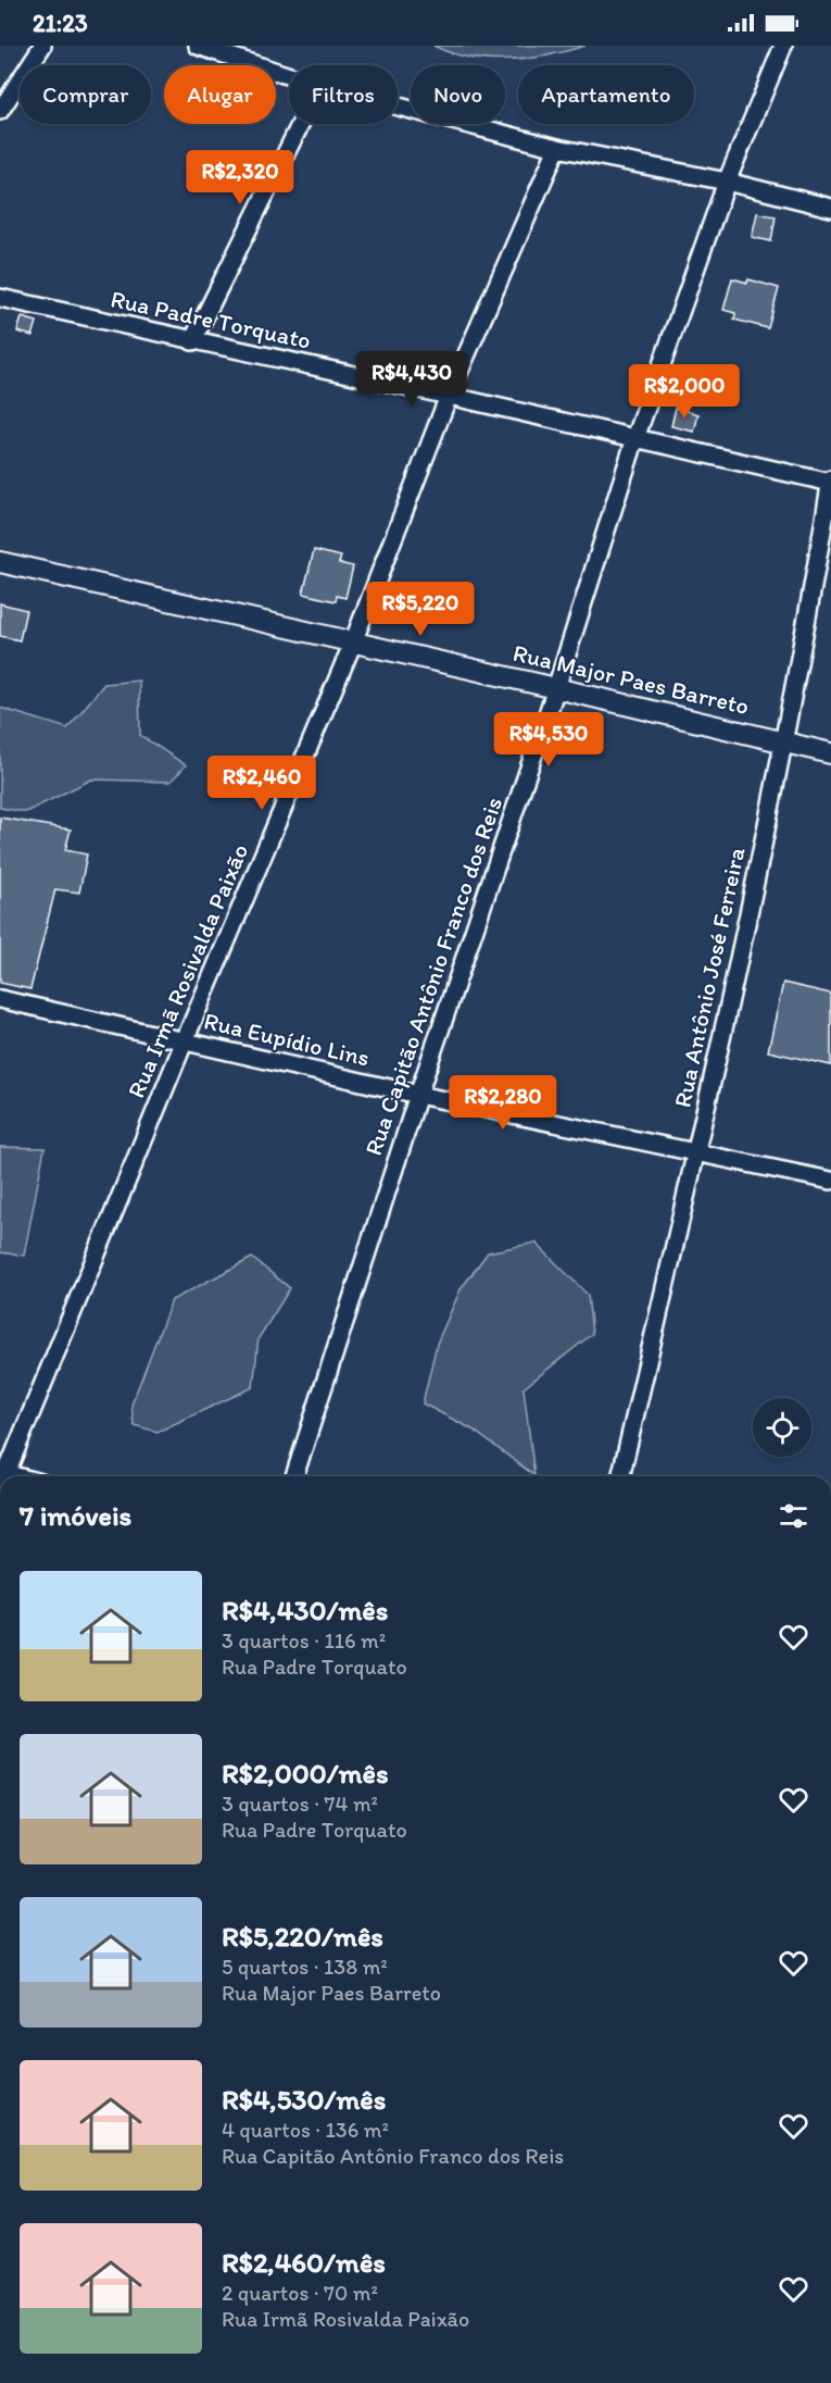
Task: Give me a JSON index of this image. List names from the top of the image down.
{
  "streets": {
    "street": [
      "Rua Padre Torquato",
      "Rua Major Paes Barreto",
      "Rua Irmã Rosivalda Paixão",
      "Rua Capitão Antônio Franco dos Reis",
      "Rua Antônio José Ferreira",
      "Rua Eupídio Lins"
    ]
  },
  "crossings": [
    ["Rua Padre Torquato", "Rua Irmã Rosivalda Paixão"],
    ["Rua Padre Torquato", "Rua Capitão Antônio Franco dos Reis"],
    ["Rua Padre Torquato", "Rua Antônio José Ferreira"],
    ["Rua Major Paes Barreto", "Rua Irmã Rosivalda Paixão"],
    ["Rua Major Paes Barreto", "Rua Capitão Antônio Franco dos Reis"],
    ["Rua Major Paes Barreto", "Rua Antônio José Ferreira"],
    ["Rua Irmã Rosivalda Paixão", "Rua Eupídio Lins"],
    ["Rua Capitão Antônio Franco dos Reis", "Rua Eupídio Lins"],
    ["Rua Antônio José Ferreira", "Rua Eupídio Lins"]
  ],
  "page": {
    "status": "21:23",
    "chip": [
      "Comprar",
      "Alugar",
      "Filtros",
      "Novo",
      "Apartamento"
    ],
    "price": [
      "R$2,320",
      "R$4,430",
      "R$2,000",
      "R$5,220",
      "R$4,530",
      "R$2,460",
      "R$2,280"
    ],
    "heading": "7 imóveis",
    "list": [
      {
        "name": "R$4,430/mês",
        "note": "3 quartos · 116 m² · Rua Padre Torquato"
      },
      {
        "name": "R$2,000/mês",
        "note": "3 quartos · 74 m² · Rua Padre Torquato"
      },
      {
        "name": "R$5,220/mês",
        "note": "5 quartos · 138 m² · Rua Major Paes Barreto"
      },
      {
        "name": "R$4,530/mês",
        "note": "4 quartos · 136 m² · Rua Capitão Antônio Franco dos Reis"
      },
      {
        "name": "R$2,460/mês",
        "note": "2 quartos · 70 m² · Rua Irmã Rosivalda Paixão"
      }
    ]
  }
}
